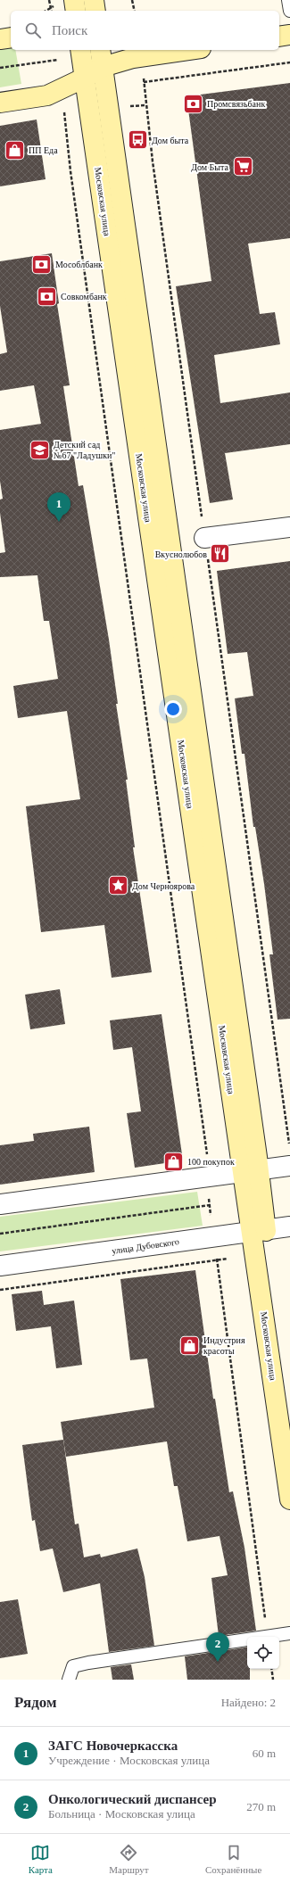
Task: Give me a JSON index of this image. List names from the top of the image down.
{
  "streets": {
    "main road": ["Московская улица"],
    "street": ["улица Дубовского"]
  },
  "crossings": [
    ["Московская улица", "улица Дубовского"]
  ],
  "places": {
    "bank": ["Промсвязьбанк", "Мособлбанк", "Совкомбанк"],
    "bus stop": ["Дом быта"],
    "shop": ["ПП Еда", "100 покупок", "Индустрия красоты"],
    "supermarket": ["Дом Быта"],
    "school or university": ["Детский сад №67 \"Ладушки\""],
    "restaurant": ["Вкуснолюбов"],
    "place": ["Дом Черноярова"]
  },
  "page": {
    "search": "Поиск",
    "pins": ["1", "2"],
    "heading": ["Рядом", "Найдено: 2"],
    "list": [
      {
        "mark": "1",
        "name": "ЗАГС Новочеркасска",
        "note": "Учреждение · Московская улица",
        "value": "60 m"
      },
      {
        "mark": "2",
        "name": "Онкологический диспансер",
        "note": "Больница · Московская улица",
        "value": "270 m"
      }
    ],
    "nav": ["Карта", "Маршрут", "Сохранённые"]
  }
}
